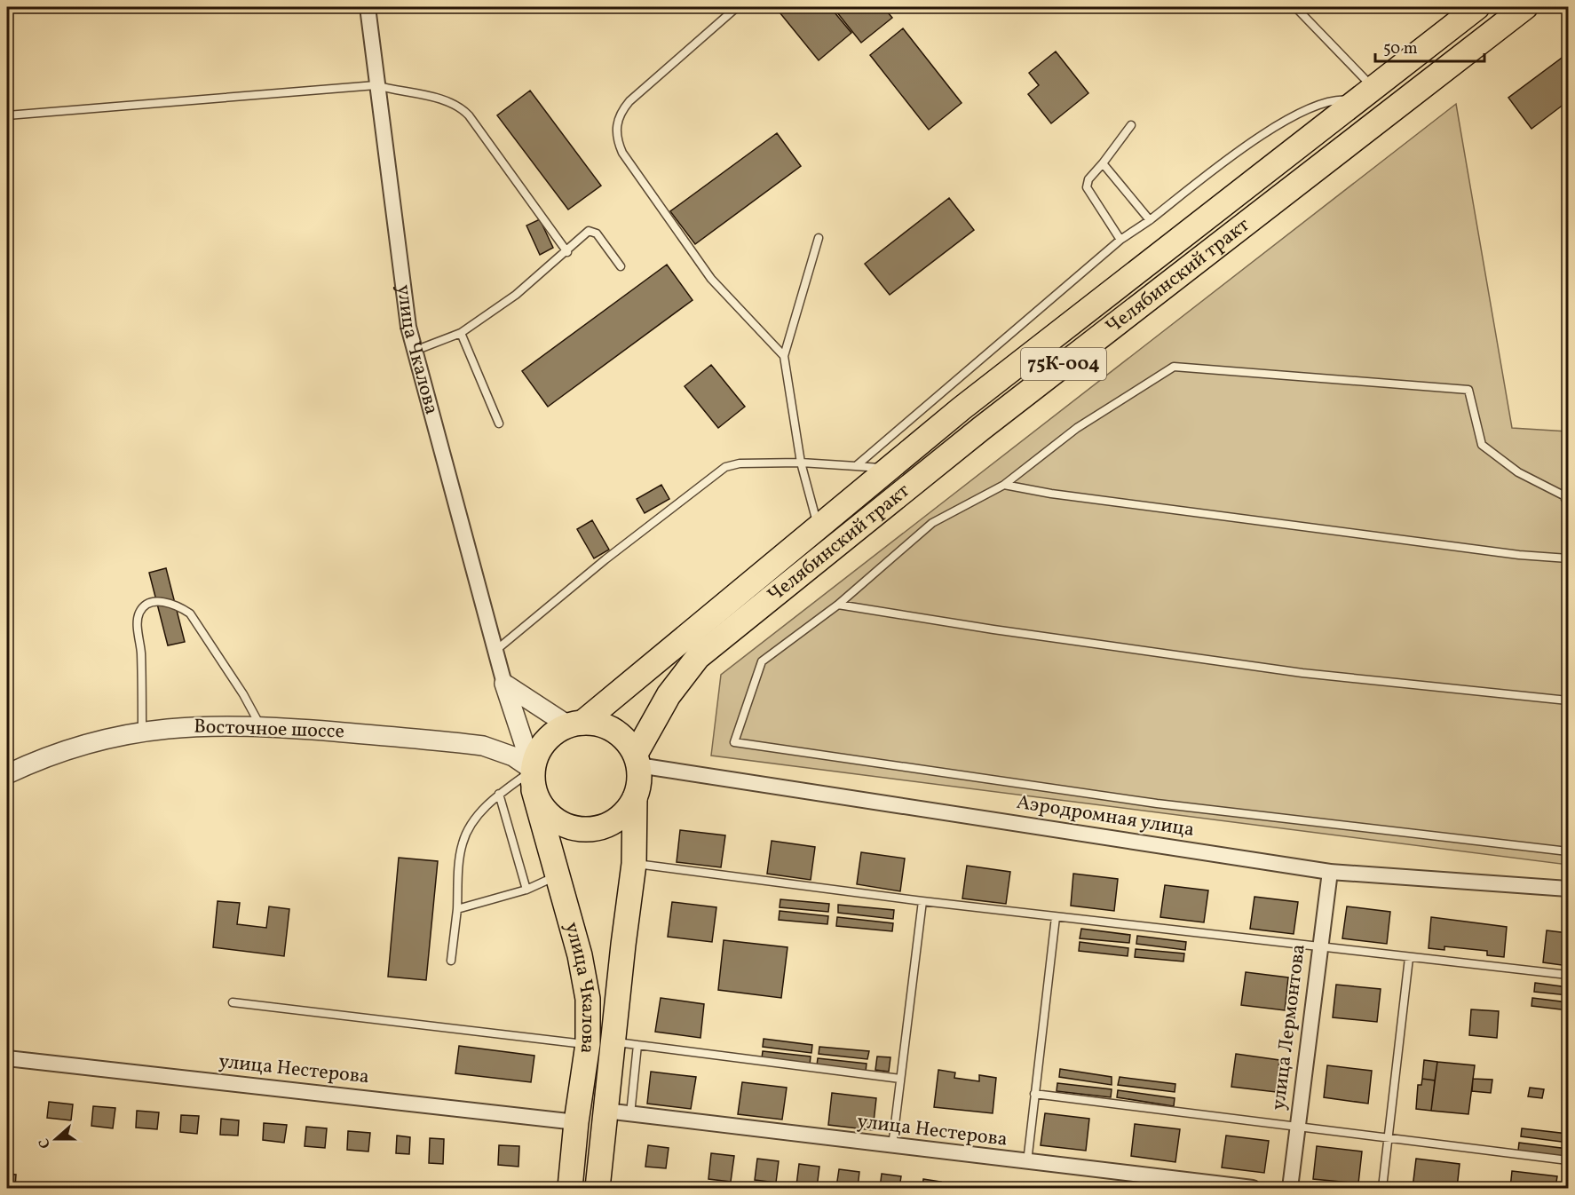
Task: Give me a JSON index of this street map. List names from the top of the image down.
{
  "streets": {
    "main road": ["Челябинский тракт", "улица Чкалова", "75К-004"],
    "street": [
      "Восточное шоссе",
      "Аэродромная улица",
      "улица Лермонтова",
      "улица Нестерова"
    ]
  },
  "crossings": [
    ["Челябинский тракт", "улица Чкалова"],
    ["Челябинский тракт", "Восточное шоссе"],
    ["Челябинский тракт", "Аэродромная улица"],
    ["улица Чкалова", "Восточное шоссе"],
    ["улица Чкалова", "Аэродромная улица"],
    ["улица Чкалова", "улица Нестерова"],
    ["Восточное шоссе", "Аэродромная улица"],
    ["Аэродромная улица", "улица Лермонтова"]
  ],
  "scale_bar": "50 m",
  "north": "left"
}
